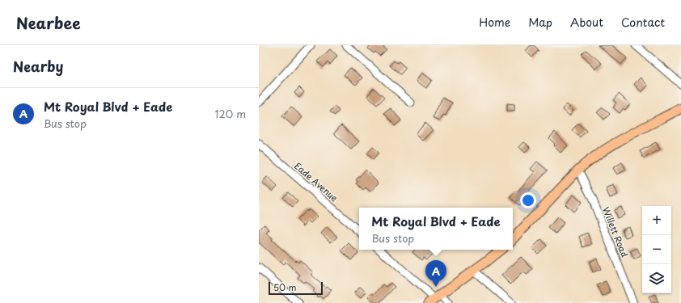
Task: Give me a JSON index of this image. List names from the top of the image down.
{
  "streets": {
    "street": ["Eade Avenue", "Willett Road"]
  },
  "scale_bar": "50 m",
  "page": {
    "header": "Nearbee",
    "nav": [
      "Home",
      "Map",
      "About",
      "Contact"
    ],
    "heading": "Nearby",
    "list": [
      {
        "mark": "A",
        "name": "Mt Royal Blvd + Eade",
        "note": "Bus stop",
        "value": "120 m"
      }
    ],
    "map_buttons": ["+", "−"],
    "popup": ["Mt Royal Blvd + Eade", "Bus stop"],
    "pins": "A",
    "scale": "50 m"
  }
}
